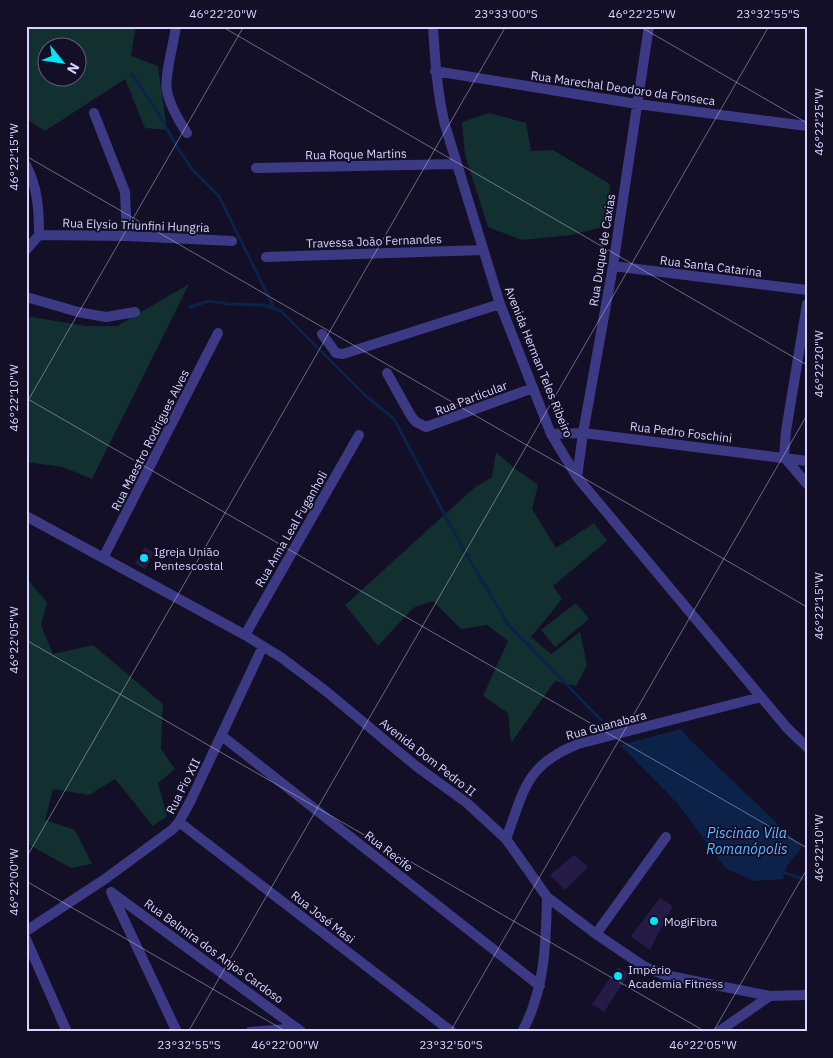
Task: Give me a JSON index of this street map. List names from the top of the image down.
{
  "streets": {
    "street": [
      "Rua Marechal Deodoro da Fonseca",
      "Rua Roque Martins",
      "Rua Elysio Triunfini Hungria",
      "Travessa João Fernandes",
      "Rua Duque de Caxias",
      "Rua Santa Catarina",
      "Avenida Herman Teles Ribeiro",
      "Rua Particular",
      "Rua Pedro Foschini",
      "Rua Maestro Rodrigues Alves",
      "Rua Anna Leal Fuganholi",
      "Rua Guanabara",
      "Avenida Dom Pedro II",
      "Rua Pio XII",
      "Rua Recife",
      "Rua José Masi",
      "Rua Belmira dos Anjos Cardoso"
    ]
  },
  "crossings": [
    ["Rua Marechal Deodoro da Fonseca", "Rua Duque de Caxias"],
    ["Rua Marechal Deodoro da Fonseca", "Avenida Herman Teles Ribeiro"],
    ["Rua Roque Martins", "Avenida Herman Teles Ribeiro"],
    ["Travessa João Fernandes", "Avenida Herman Teles Ribeiro"],
    ["Rua Duque de Caxias", "Rua Santa Catarina"],
    ["Rua Duque de Caxias", "Avenida Herman Teles Ribeiro"],
    ["Rua Duque de Caxias", "Rua Pedro Foschini"],
    ["Avenida Herman Teles Ribeiro", "Rua Particular"],
    ["Avenida Herman Teles Ribeiro", "Rua Pedro Foschini"],
    ["Avenida Herman Teles Ribeiro", "Rua Guanabara"],
    ["Rua Maestro Rodrigues Alves", "Avenida Dom Pedro II"],
    ["Rua Anna Leal Fuganholi", "Avenida Dom Pedro II"],
    ["Rua Guanabara", "Avenida Dom Pedro II"],
    ["Avenida Dom Pedro II", "Rua Pio XII"],
    ["Rua Pio XII", "Rua Recife"],
    ["Rua Pio XII", "Rua José Masi"]
  ],
  "water": ["Piscinão Vila Romanópolis"],
  "places": ["Igreja União Pentescostal", "MogiFibra", "Império Academia Fitness"],
  "north": "bottom right",
  "coordinates": [
    "46°22'20\"W",
    "23°33'00\"S",
    "46°22'25\"W",
    "23°32'55\"S",
    "46°22'15\"W",
    "46°22'10\"W",
    "46°22'05\"W",
    "46°22'00\"W",
    "23°32'50\"S"
  ]
}
